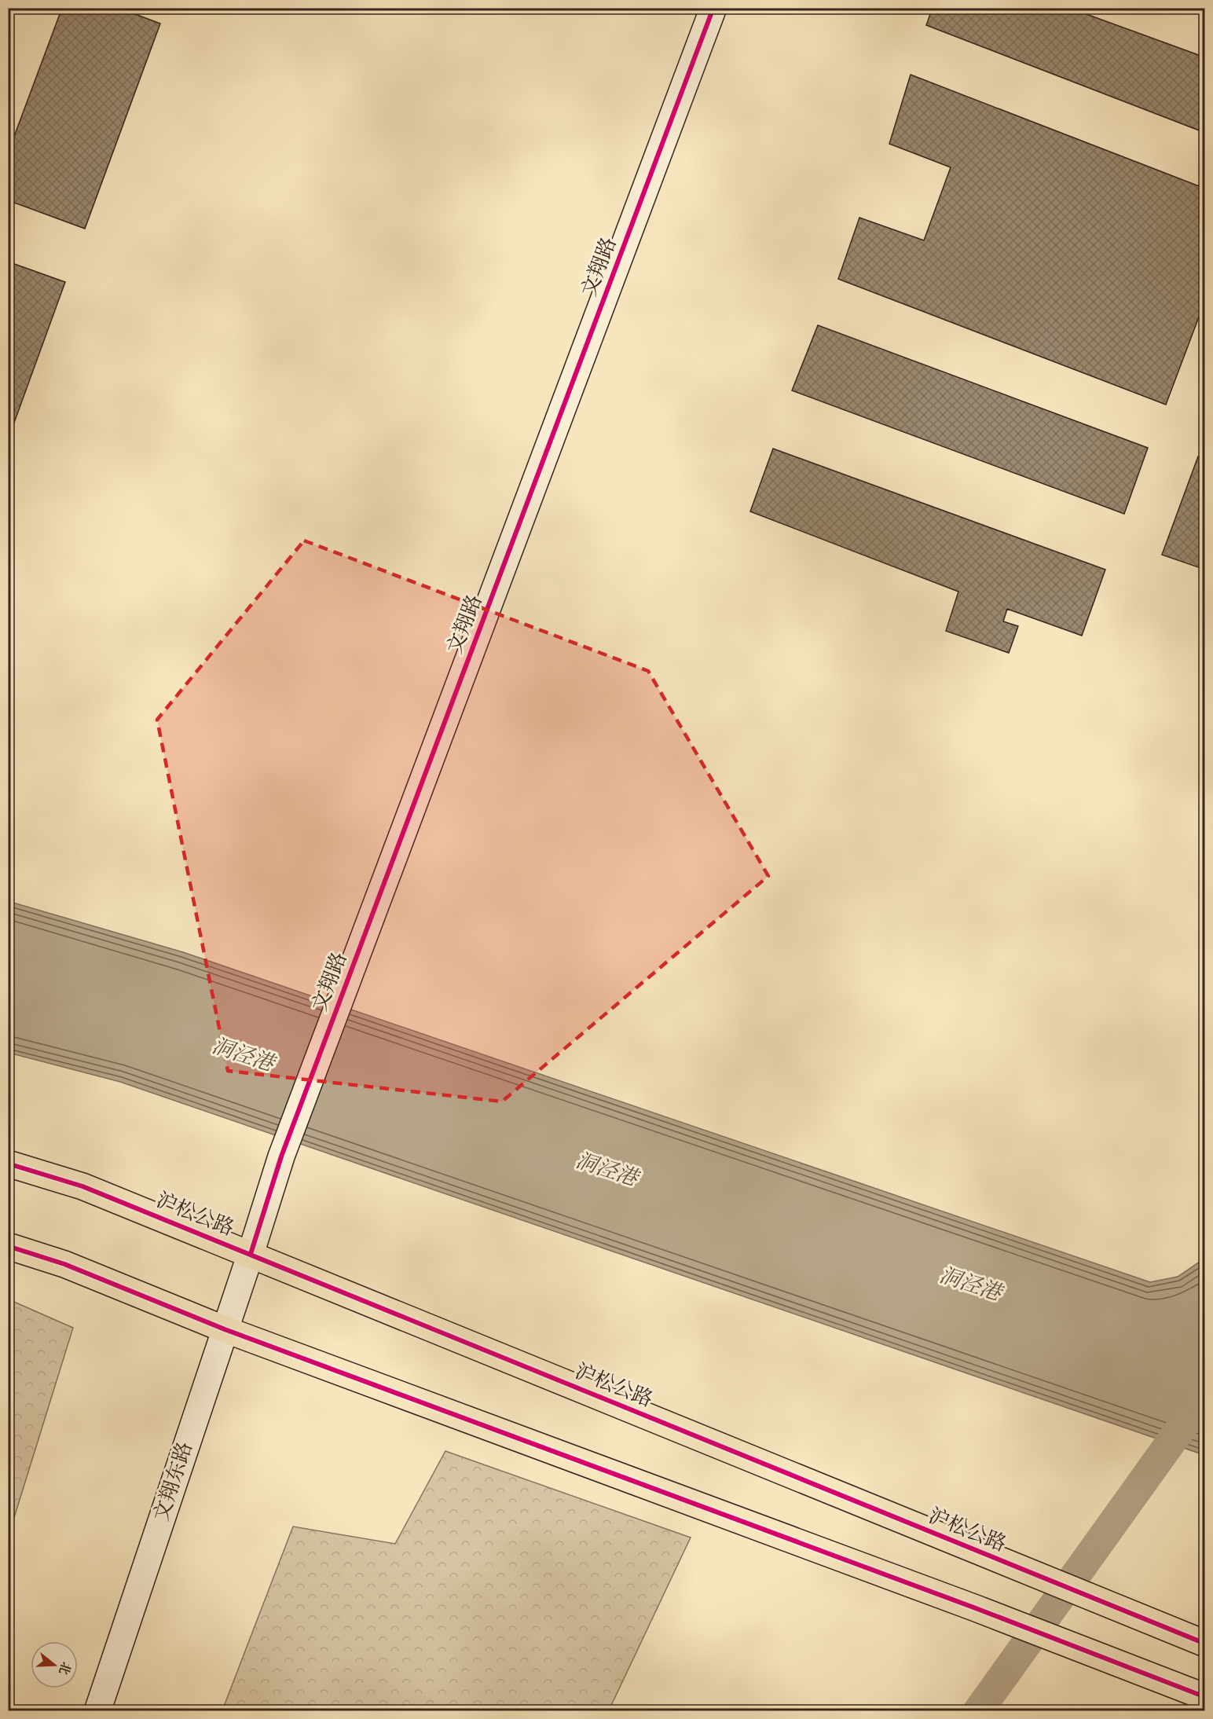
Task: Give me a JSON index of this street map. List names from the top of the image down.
{
  "streets": {
    "main road": ["文翔路", "沪松公路", "文翔东路"]
  },
  "crossings": [
    ["文翔路", "沪松公路"],
    ["文翔路", "文翔东路"],
    ["沪松公路", "文翔东路"]
  ],
  "water": ["洞泾港"],
  "north": "right"
}
